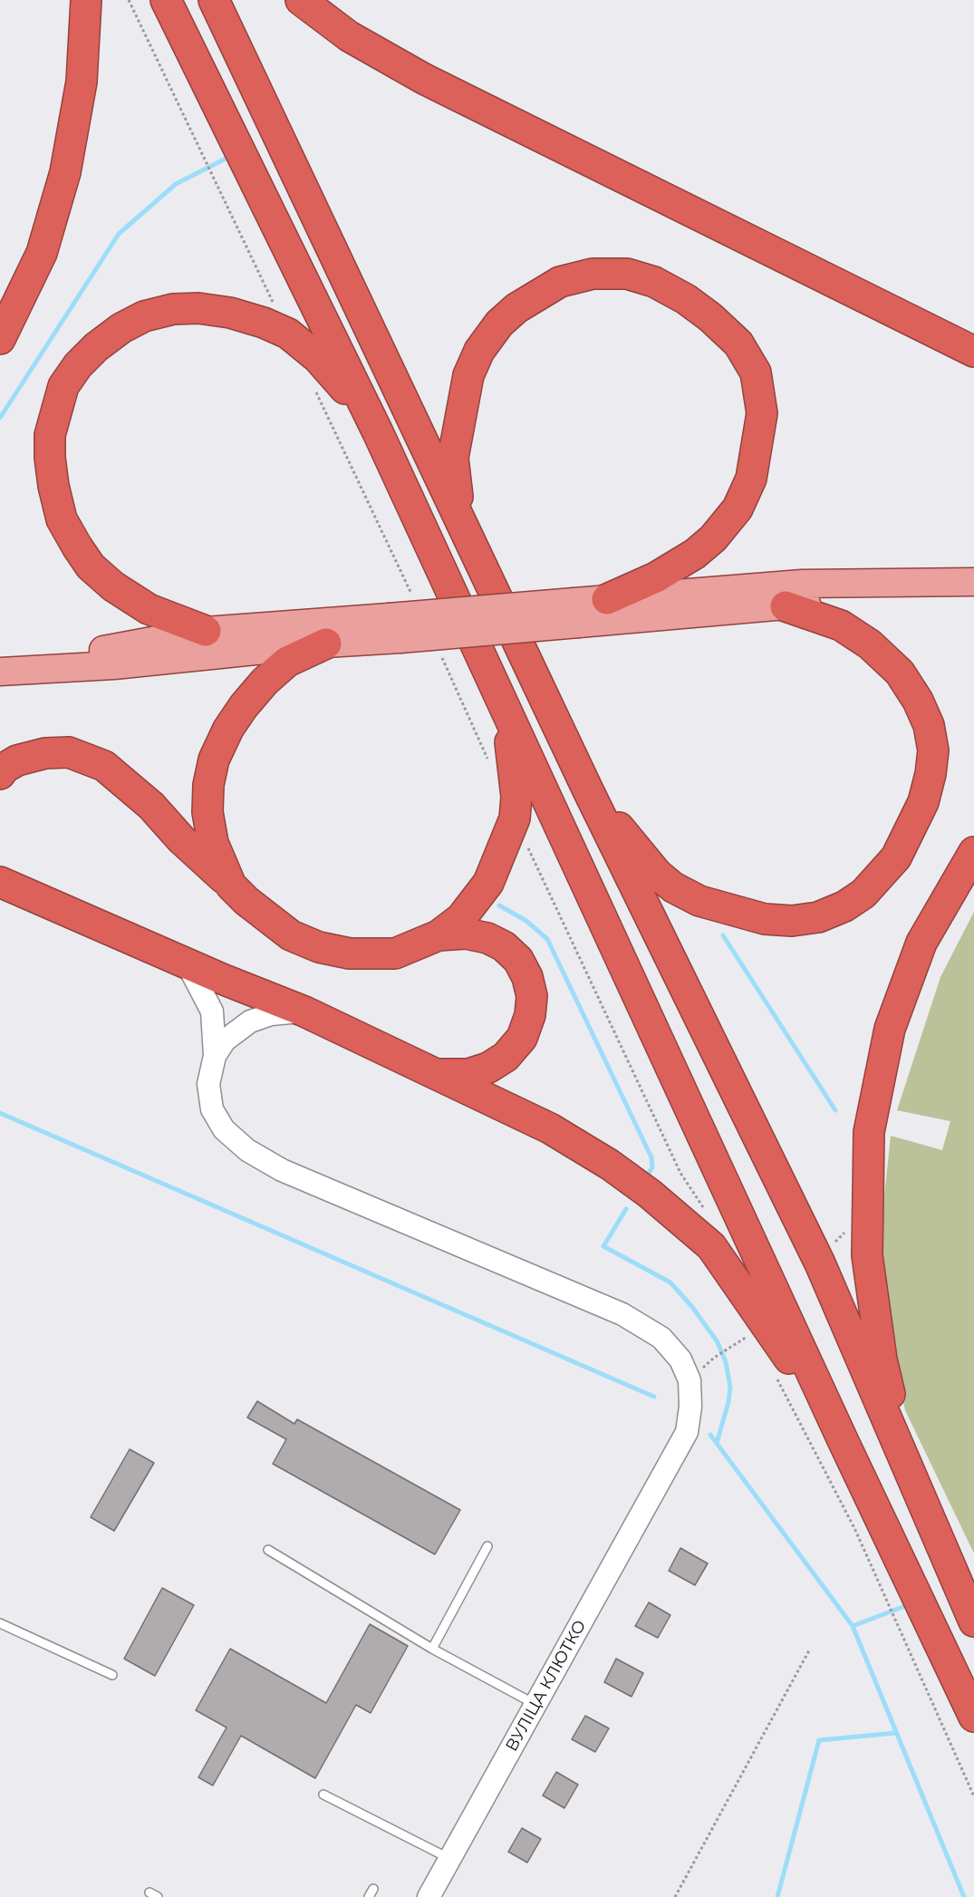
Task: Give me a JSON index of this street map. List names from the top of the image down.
{
  "streets": {
    "street": ["ВУЛІЦА КЛЮТКО"]
  }
}
